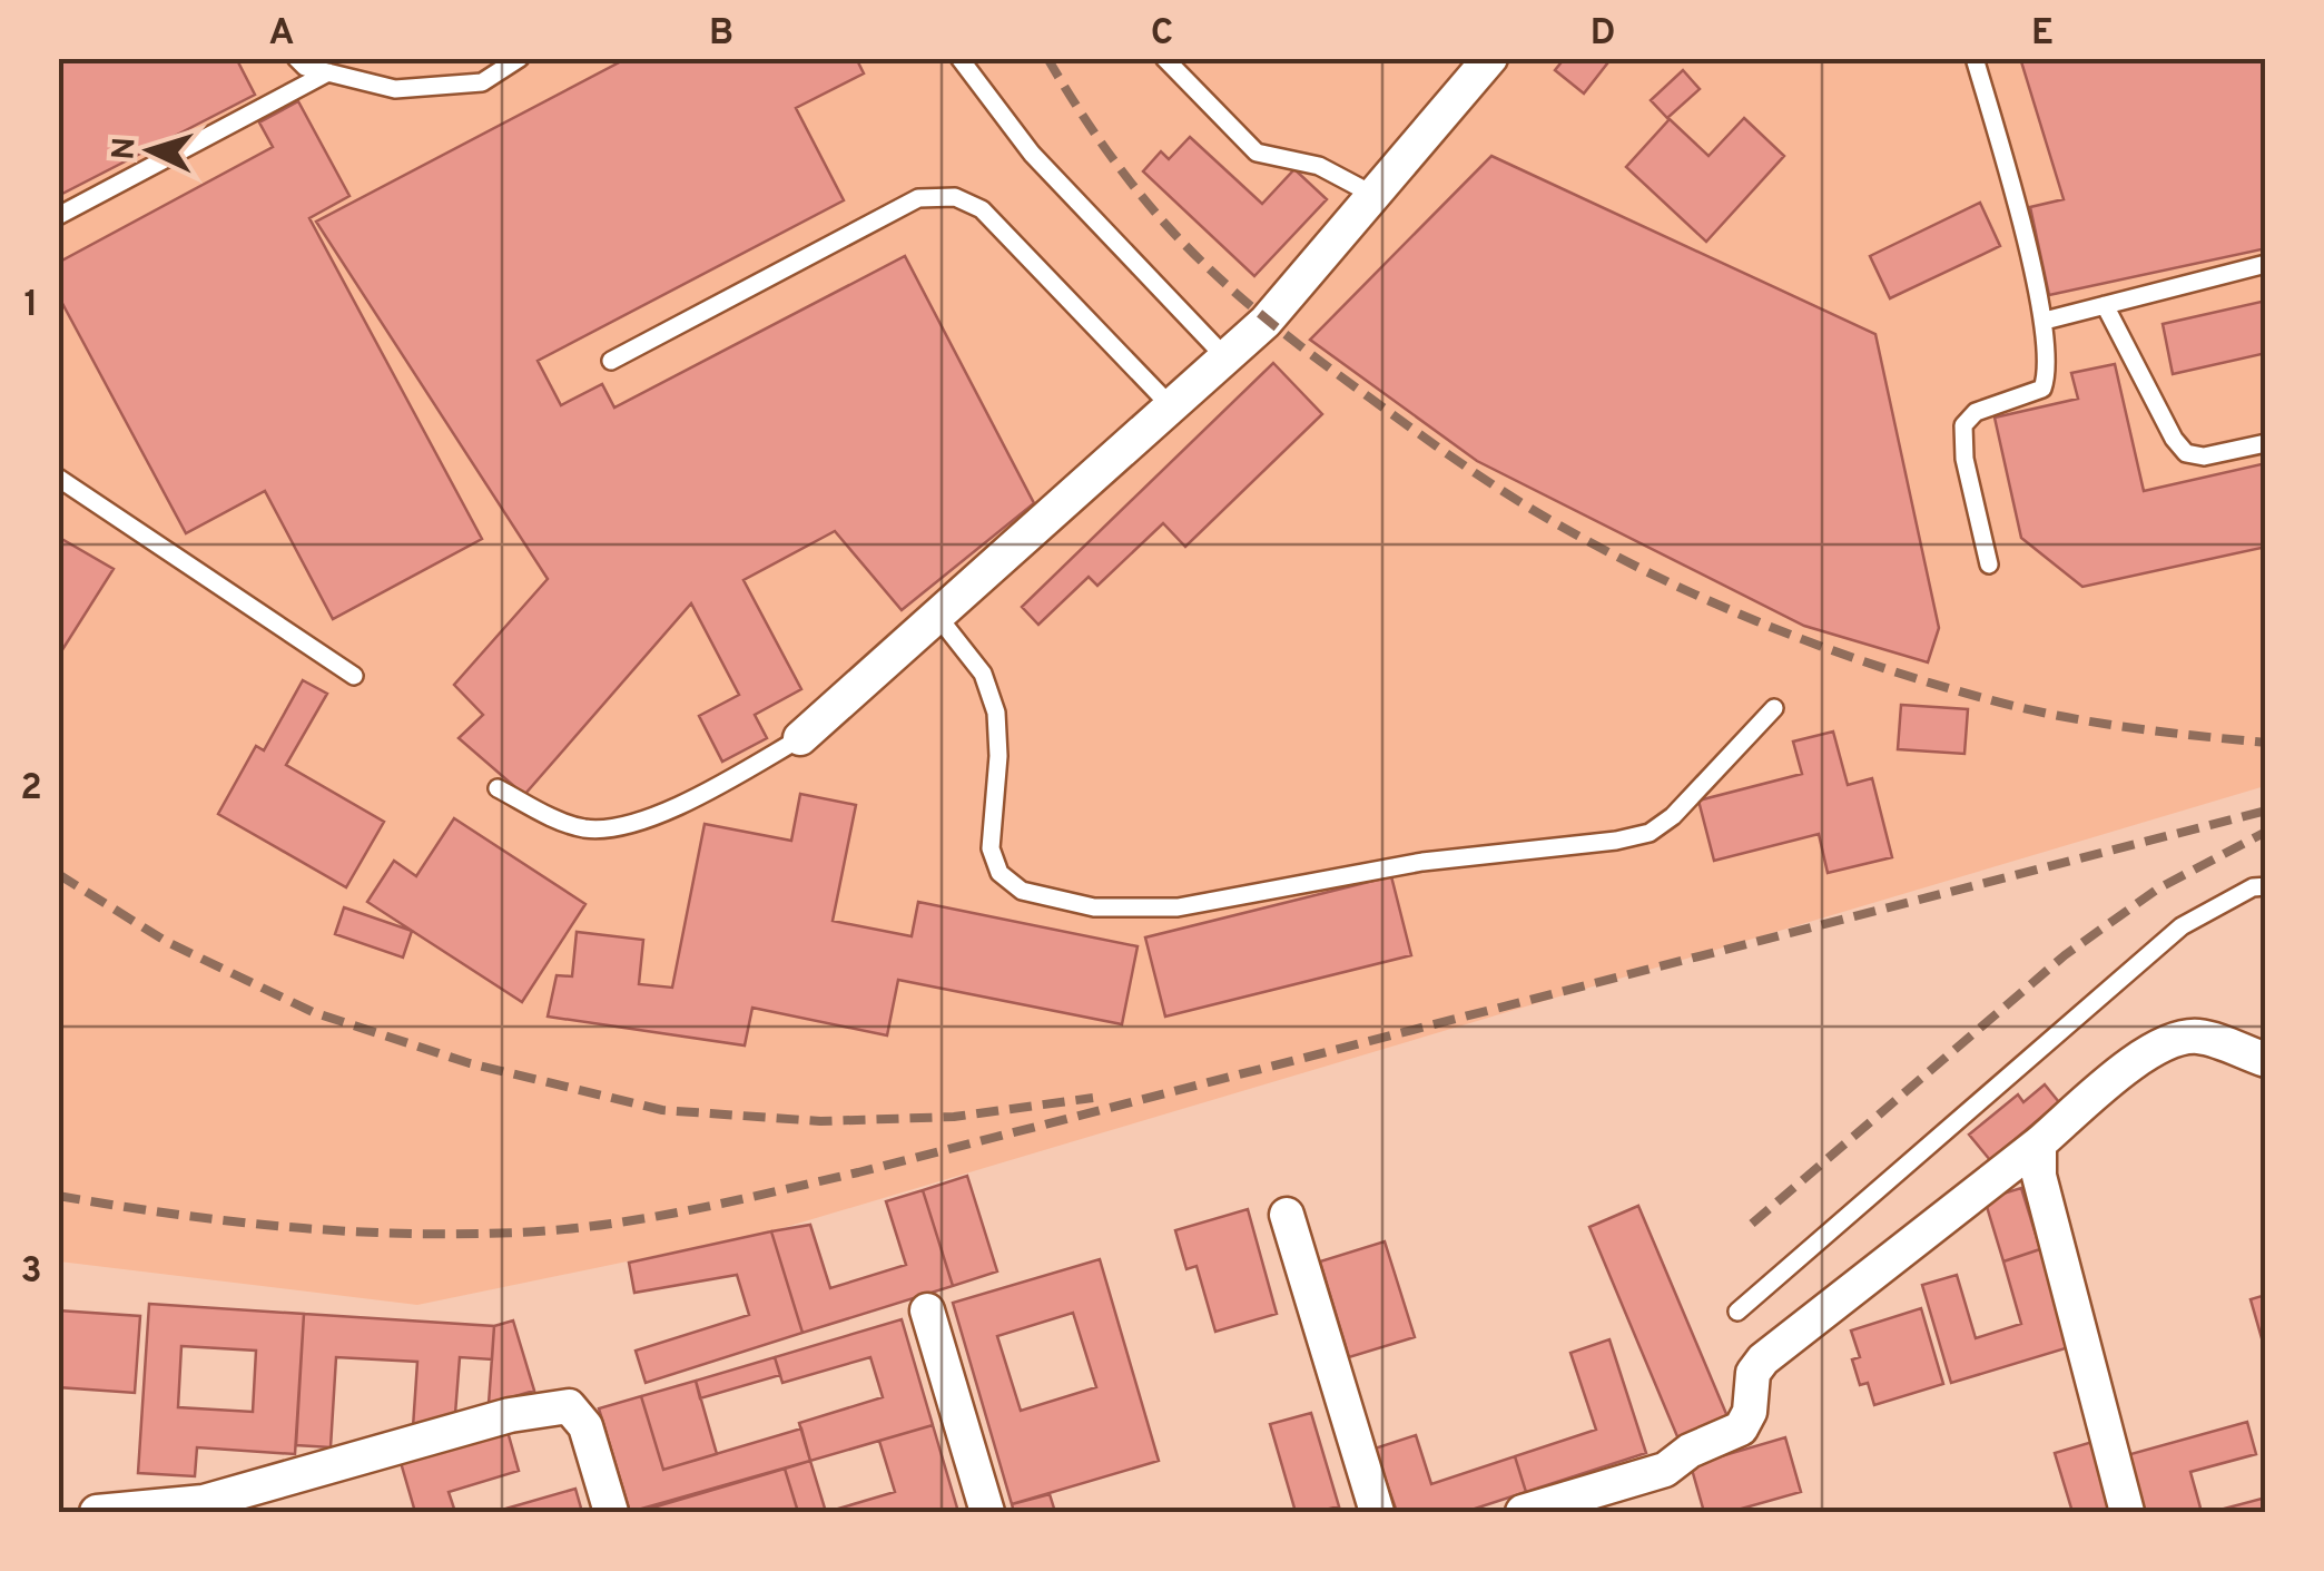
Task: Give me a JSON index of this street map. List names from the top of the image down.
{
  "north": "left",
  "grid": {
    "columns": [
      "A",
      "B",
      "C",
      "D",
      "E"
    ],
    "rows": ["1", "2", "3"]
  }
}
